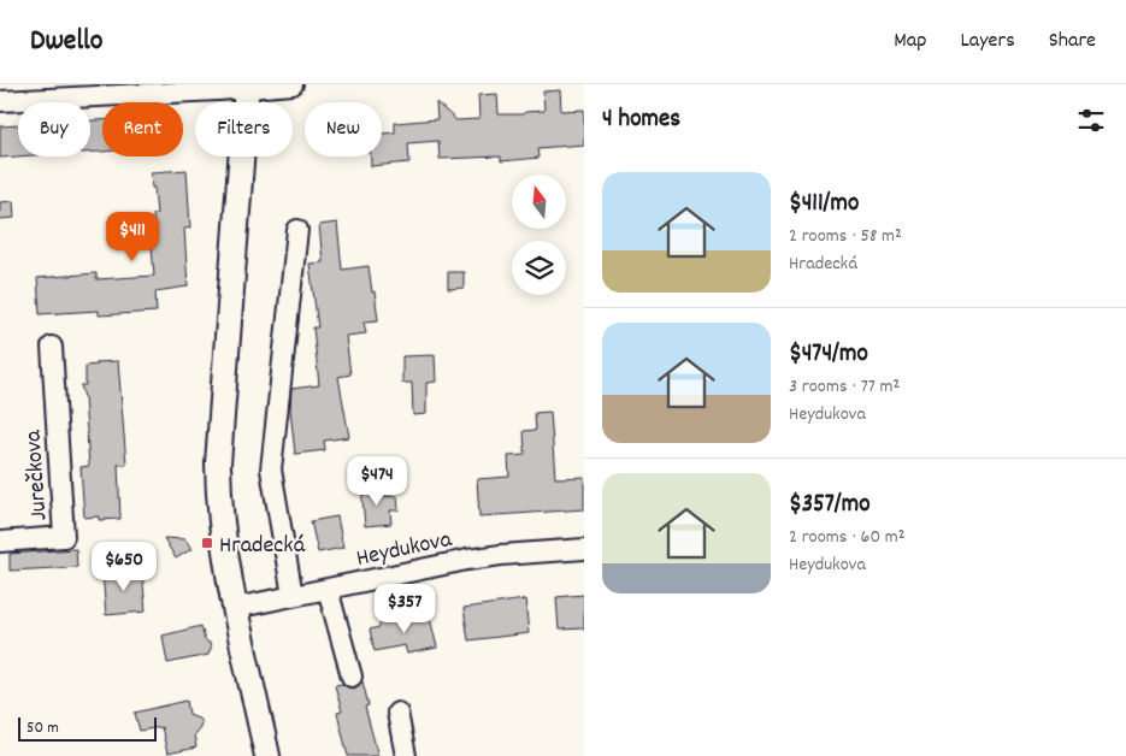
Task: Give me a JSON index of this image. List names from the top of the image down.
{
  "streets": {
    "street": ["Jurečkova", "Heydukova"]
  },
  "places": {
    "transit": ["Hradecká"]
  },
  "scale_bar": "50 m",
  "north": "top",
  "page": {
    "header": "Dwello",
    "nav": ["Map", "Layers", "Share"],
    "heading": "4 homes",
    "chip": [
      "Buy",
      "Rent",
      "Filters",
      "New"
    ],
    "list": [
      {
        "name": "$411/mo",
        "note": "2 rooms · 58 m² · Hradecká"
      },
      {
        "name": "$474/mo",
        "note": "3 rooms · 77 m² · Heydukova"
      },
      {
        "name": "$357/mo",
        "note": "2 rooms · 60 m² · Heydukova"
      }
    ],
    "price": [
      "$411",
      "$474",
      "$650",
      "$357"
    ],
    "scale": "50 m"
  }
}
